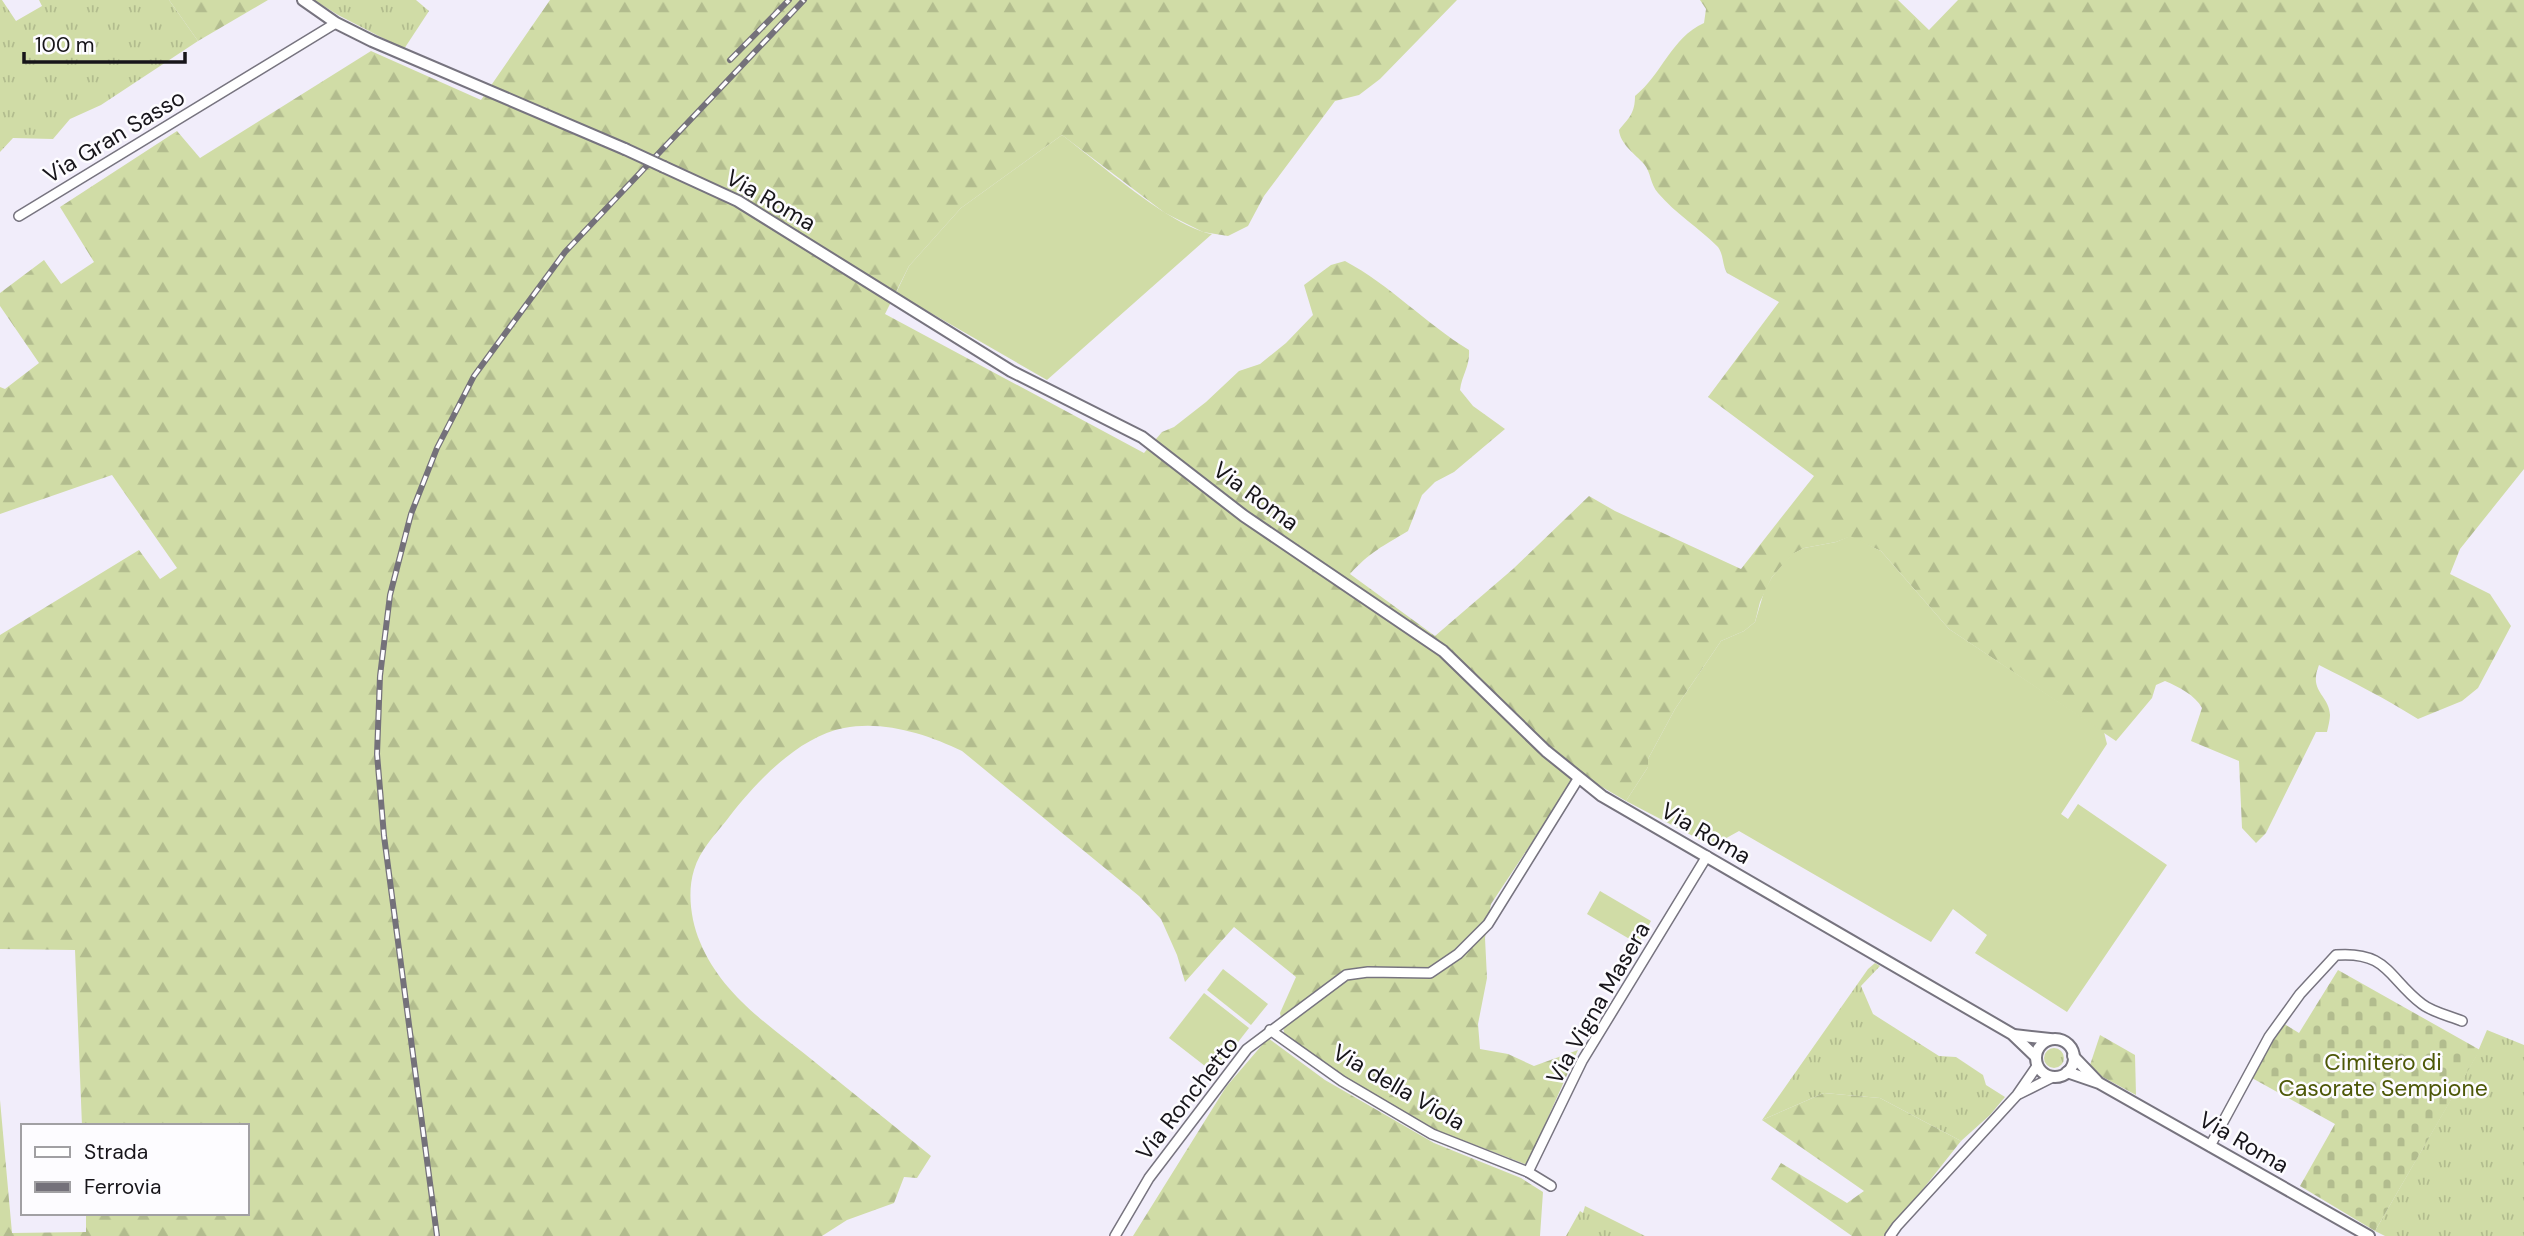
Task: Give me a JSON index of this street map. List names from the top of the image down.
{
  "streets": {
    "street": [
      "Via Gran Sasso",
      "Via Roma",
      "Via Vigna Masera",
      "Via della Viola",
      "Via Ronchetto"
    ]
  },
  "crossings": [
    ["Via Gran Sasso", "Via Roma"],
    ["Via Roma", "Via Vigna Masera"],
    ["Via Roma", "Via Ronchetto"],
    ["Via Vigna Masera", "Via della Viola"],
    ["Via della Viola", "Via Ronchetto"]
  ],
  "parks": ["Cimitero di Casorate Sempione"],
  "legend": ["Strada", "Ferrovia"],
  "scale_bar": "100 m"
}
